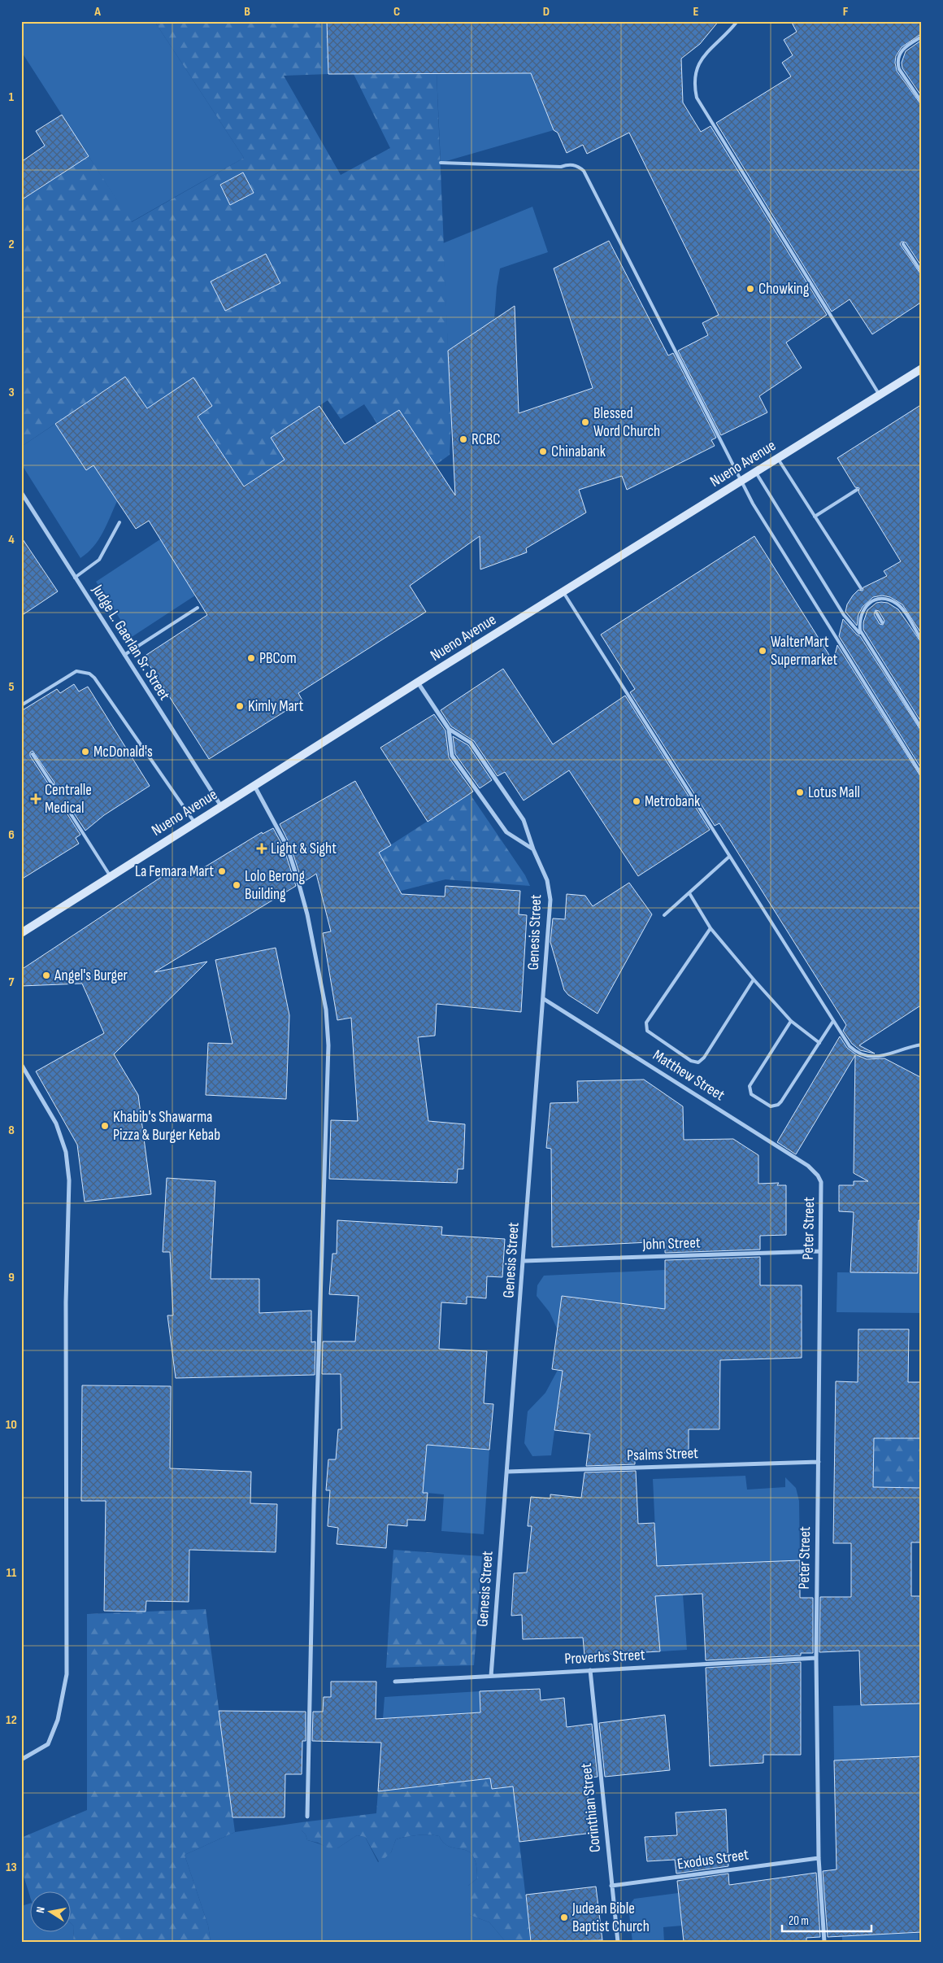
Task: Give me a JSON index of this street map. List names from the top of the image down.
{
  "streets": {
    "main road": ["Nueno Avenue"],
    "street": [
      "Judge L. Gaerlan Sr. Street",
      "Genesis Street",
      "Matthew Street",
      "Peter Street",
      "John Street",
      "Psalms Street",
      "Proverbs Street",
      "Corinthian Street",
      "Exodus Street"
    ]
  },
  "crossings": [
    ["Nueno Avenue", "Judge L. Gaerlan Sr. Street"],
    ["Nueno Avenue", "Genesis Street"],
    ["Genesis Street", "Matthew Street"],
    ["Genesis Street", "John Street"],
    ["Genesis Street", "Psalms Street"],
    ["Genesis Street", "Proverbs Street"],
    ["Matthew Street", "Peter Street"],
    ["Peter Street", "John Street"],
    ["Peter Street", "Psalms Street"],
    ["Peter Street", "Proverbs Street"],
    ["Peter Street", "Exodus Street"],
    ["Proverbs Street", "Corinthian Street"],
    ["Corinthian Street", "Exodus Street"]
  ],
  "places": {
    "other": [
      "Chowking",
      "Blessed Word Church",
      "RCBC",
      "Chinabank",
      "WalterMart Supermarket",
      "PBCom",
      "Kimly Mart",
      "McDonald's",
      "Lotus Mall",
      "Metrobank",
      "La Femara Mart",
      "Lolo Berong Building",
      "Angel's Burger",
      "Khabib's Shawarma Pizza & Burger Kebab",
      "Judean Bible Baptist Church"
    ],
    "health": ["Centralle Medical", "Light & Sight"]
  },
  "scale_bar": "20 m",
  "north": "left",
  "grid": {
    "columns": [
      "A",
      "B",
      "C",
      "D",
      "E",
      "F"
    ],
    "rows": [
      "1",
      "2",
      "3",
      "4",
      "5",
      "6",
      "7",
      "8",
      "9",
      "10",
      "11",
      "12",
      "13"
    ]
  }
}
